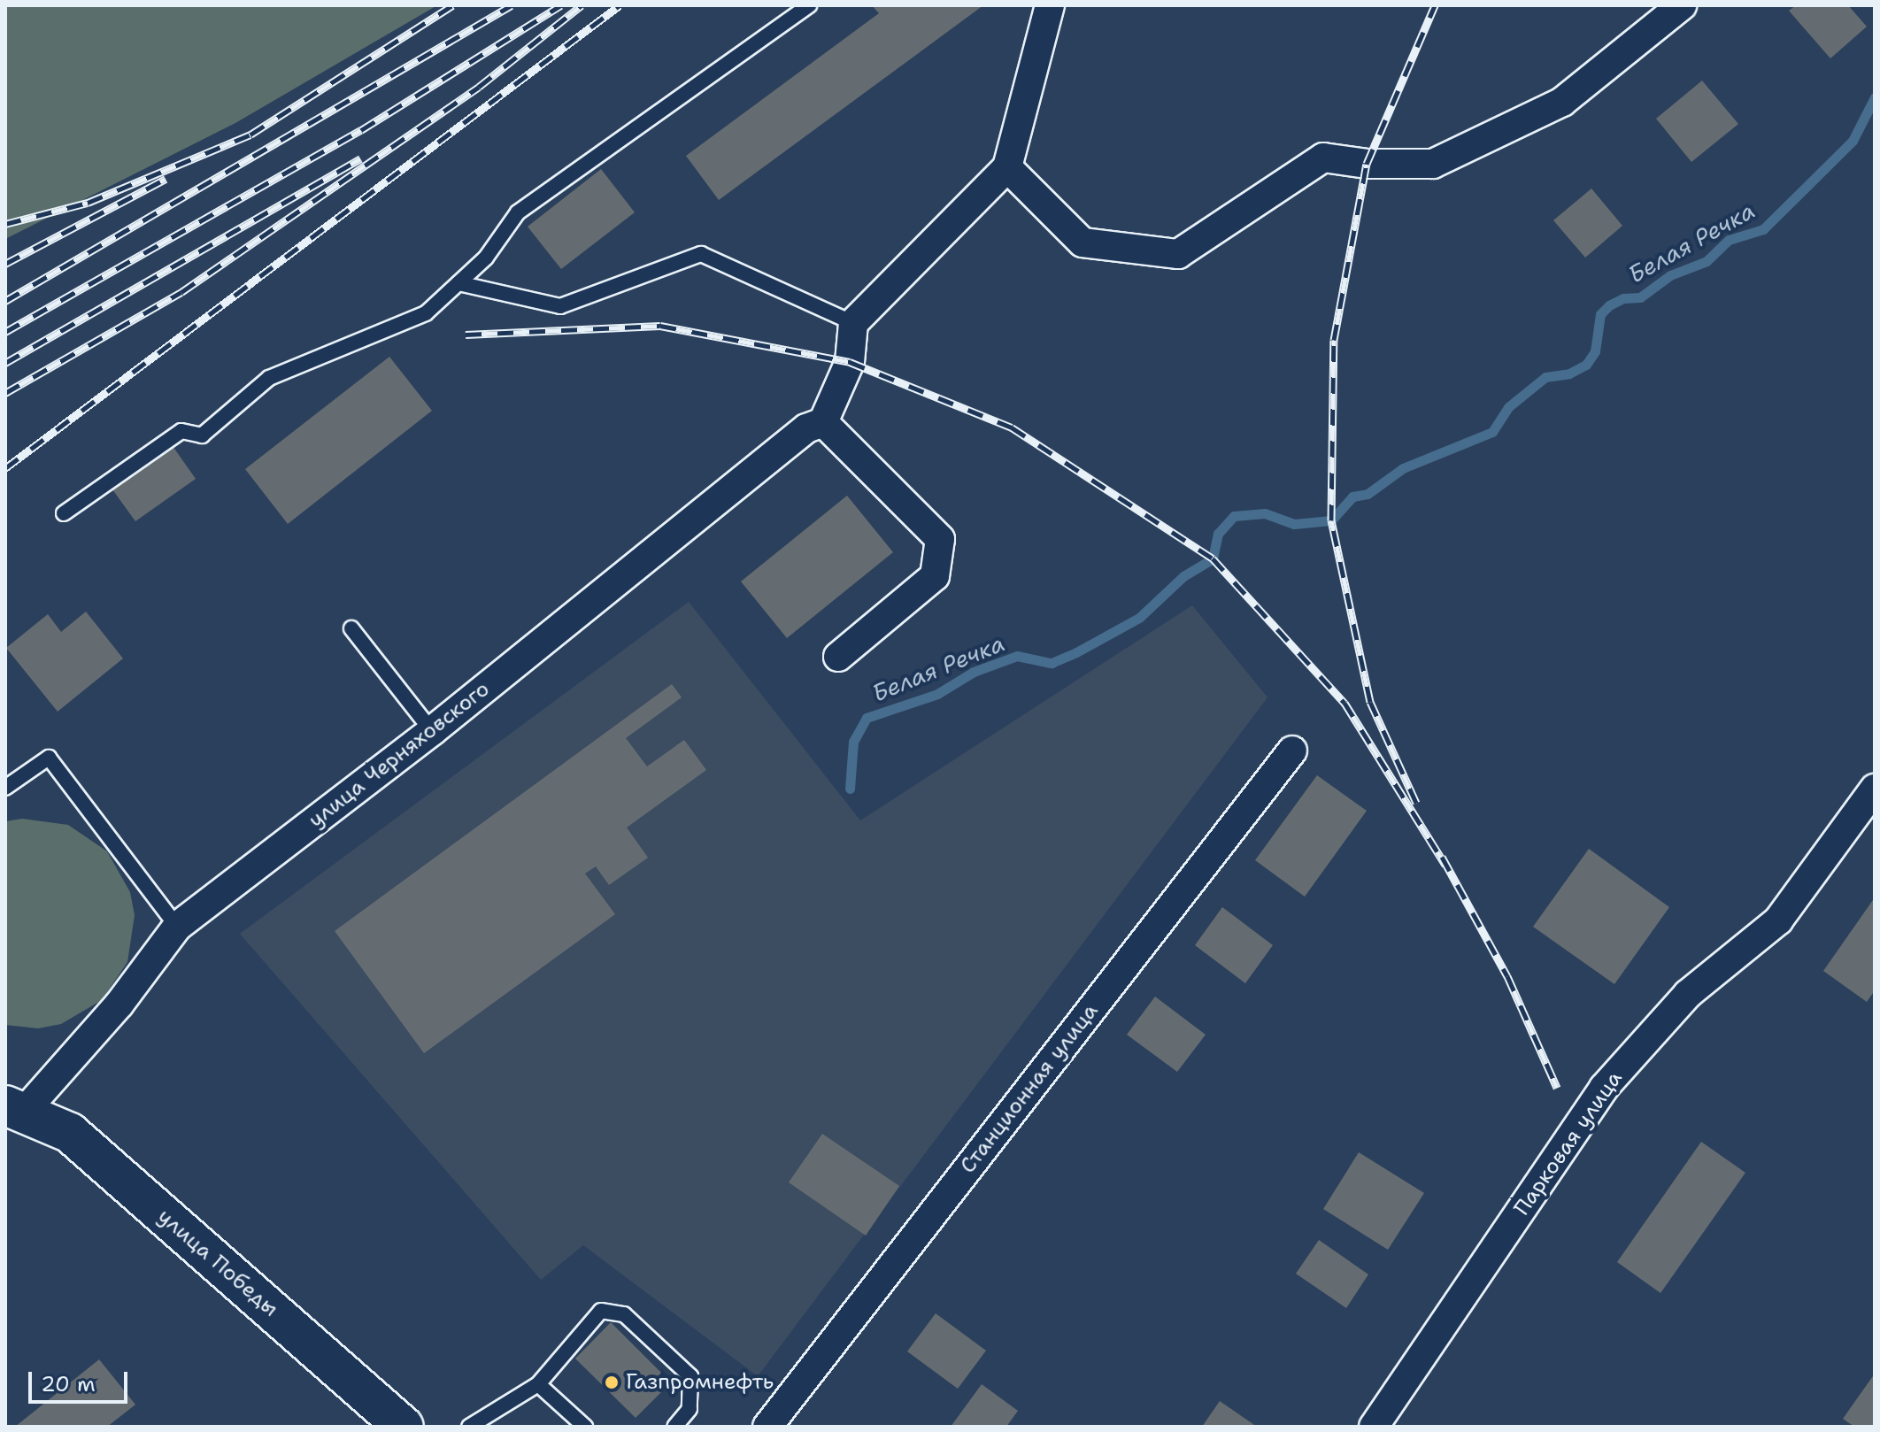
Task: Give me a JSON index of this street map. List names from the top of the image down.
{
  "streets": {
    "main road": ["улица Победы"],
    "street": ["улица Черняховского", "Станционная улица", "Парковая улица"]
  },
  "crossings": [
    ["улица Черняховского", "улица Победы"]
  ],
  "water": ["Белая Речка"],
  "places": ["Газпромнефть"],
  "scale_bar": "20 m"
}
